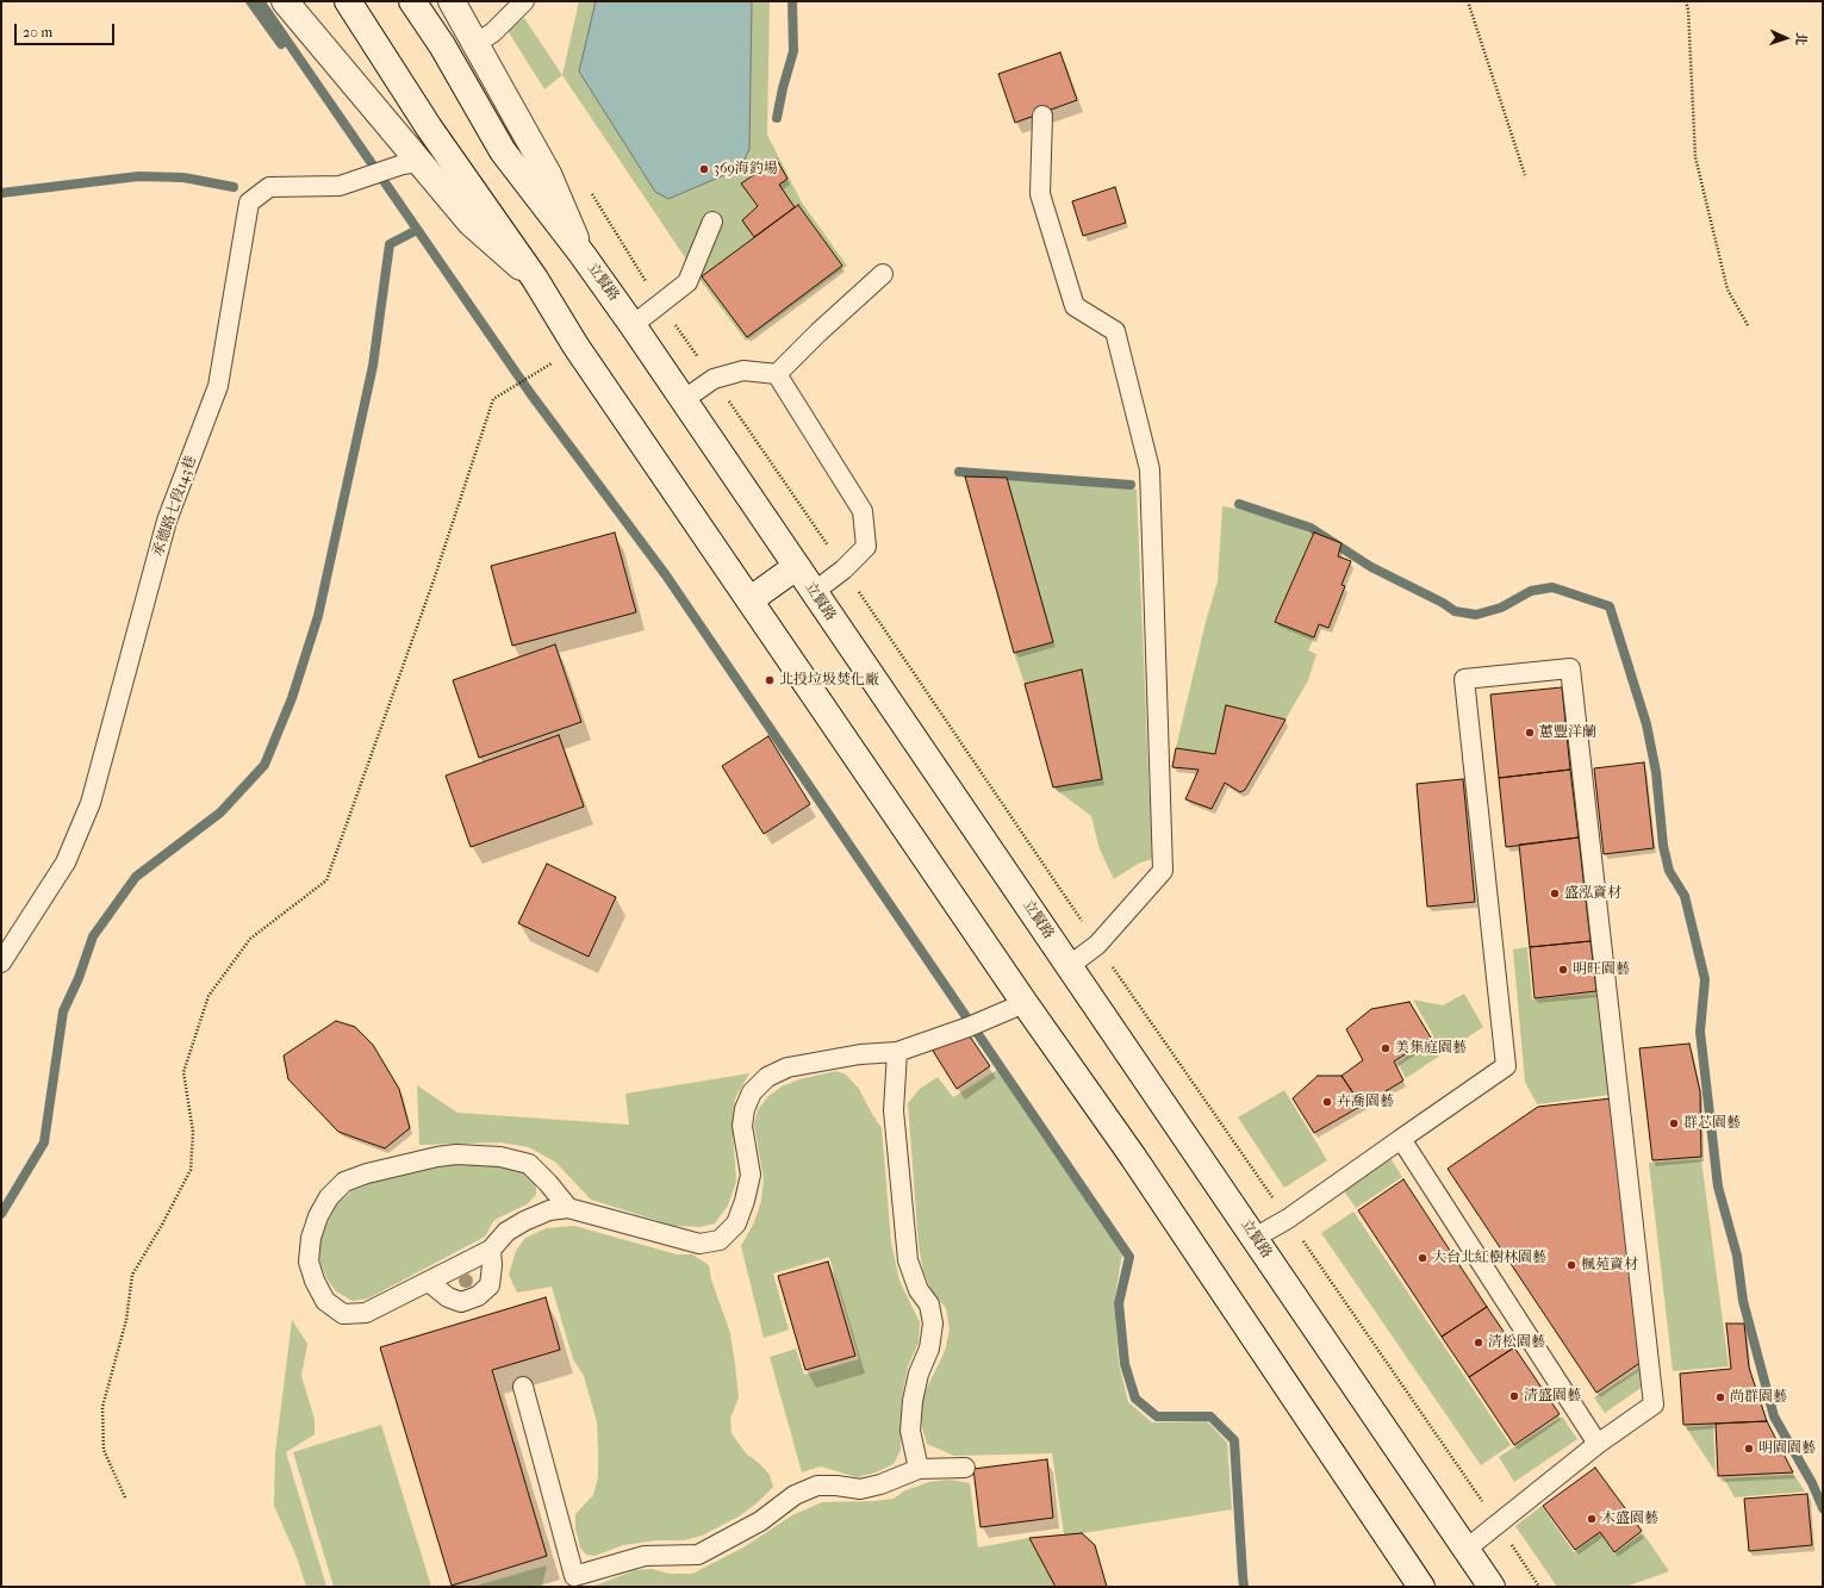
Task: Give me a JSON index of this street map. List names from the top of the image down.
{
  "streets": {
    "street": ["立賢路"],
    "lane": ["承德路七段143巷"]
  },
  "places": [
    "369海釣場",
    "北投垃圾焚化廠",
    "蕙豐洋蘭",
    "盛泓資材",
    "明旺園藝",
    "美集庭園藝",
    "卉喬園藝",
    "群芯園藝",
    "大台北紅樹林園藝",
    "楓苑資材",
    "清松園藝",
    "清盛園藝",
    "尚群園藝",
    "明園園藝",
    "木盛園藝"
  ],
  "scale_bar": "20 m",
  "north": "right"
}
